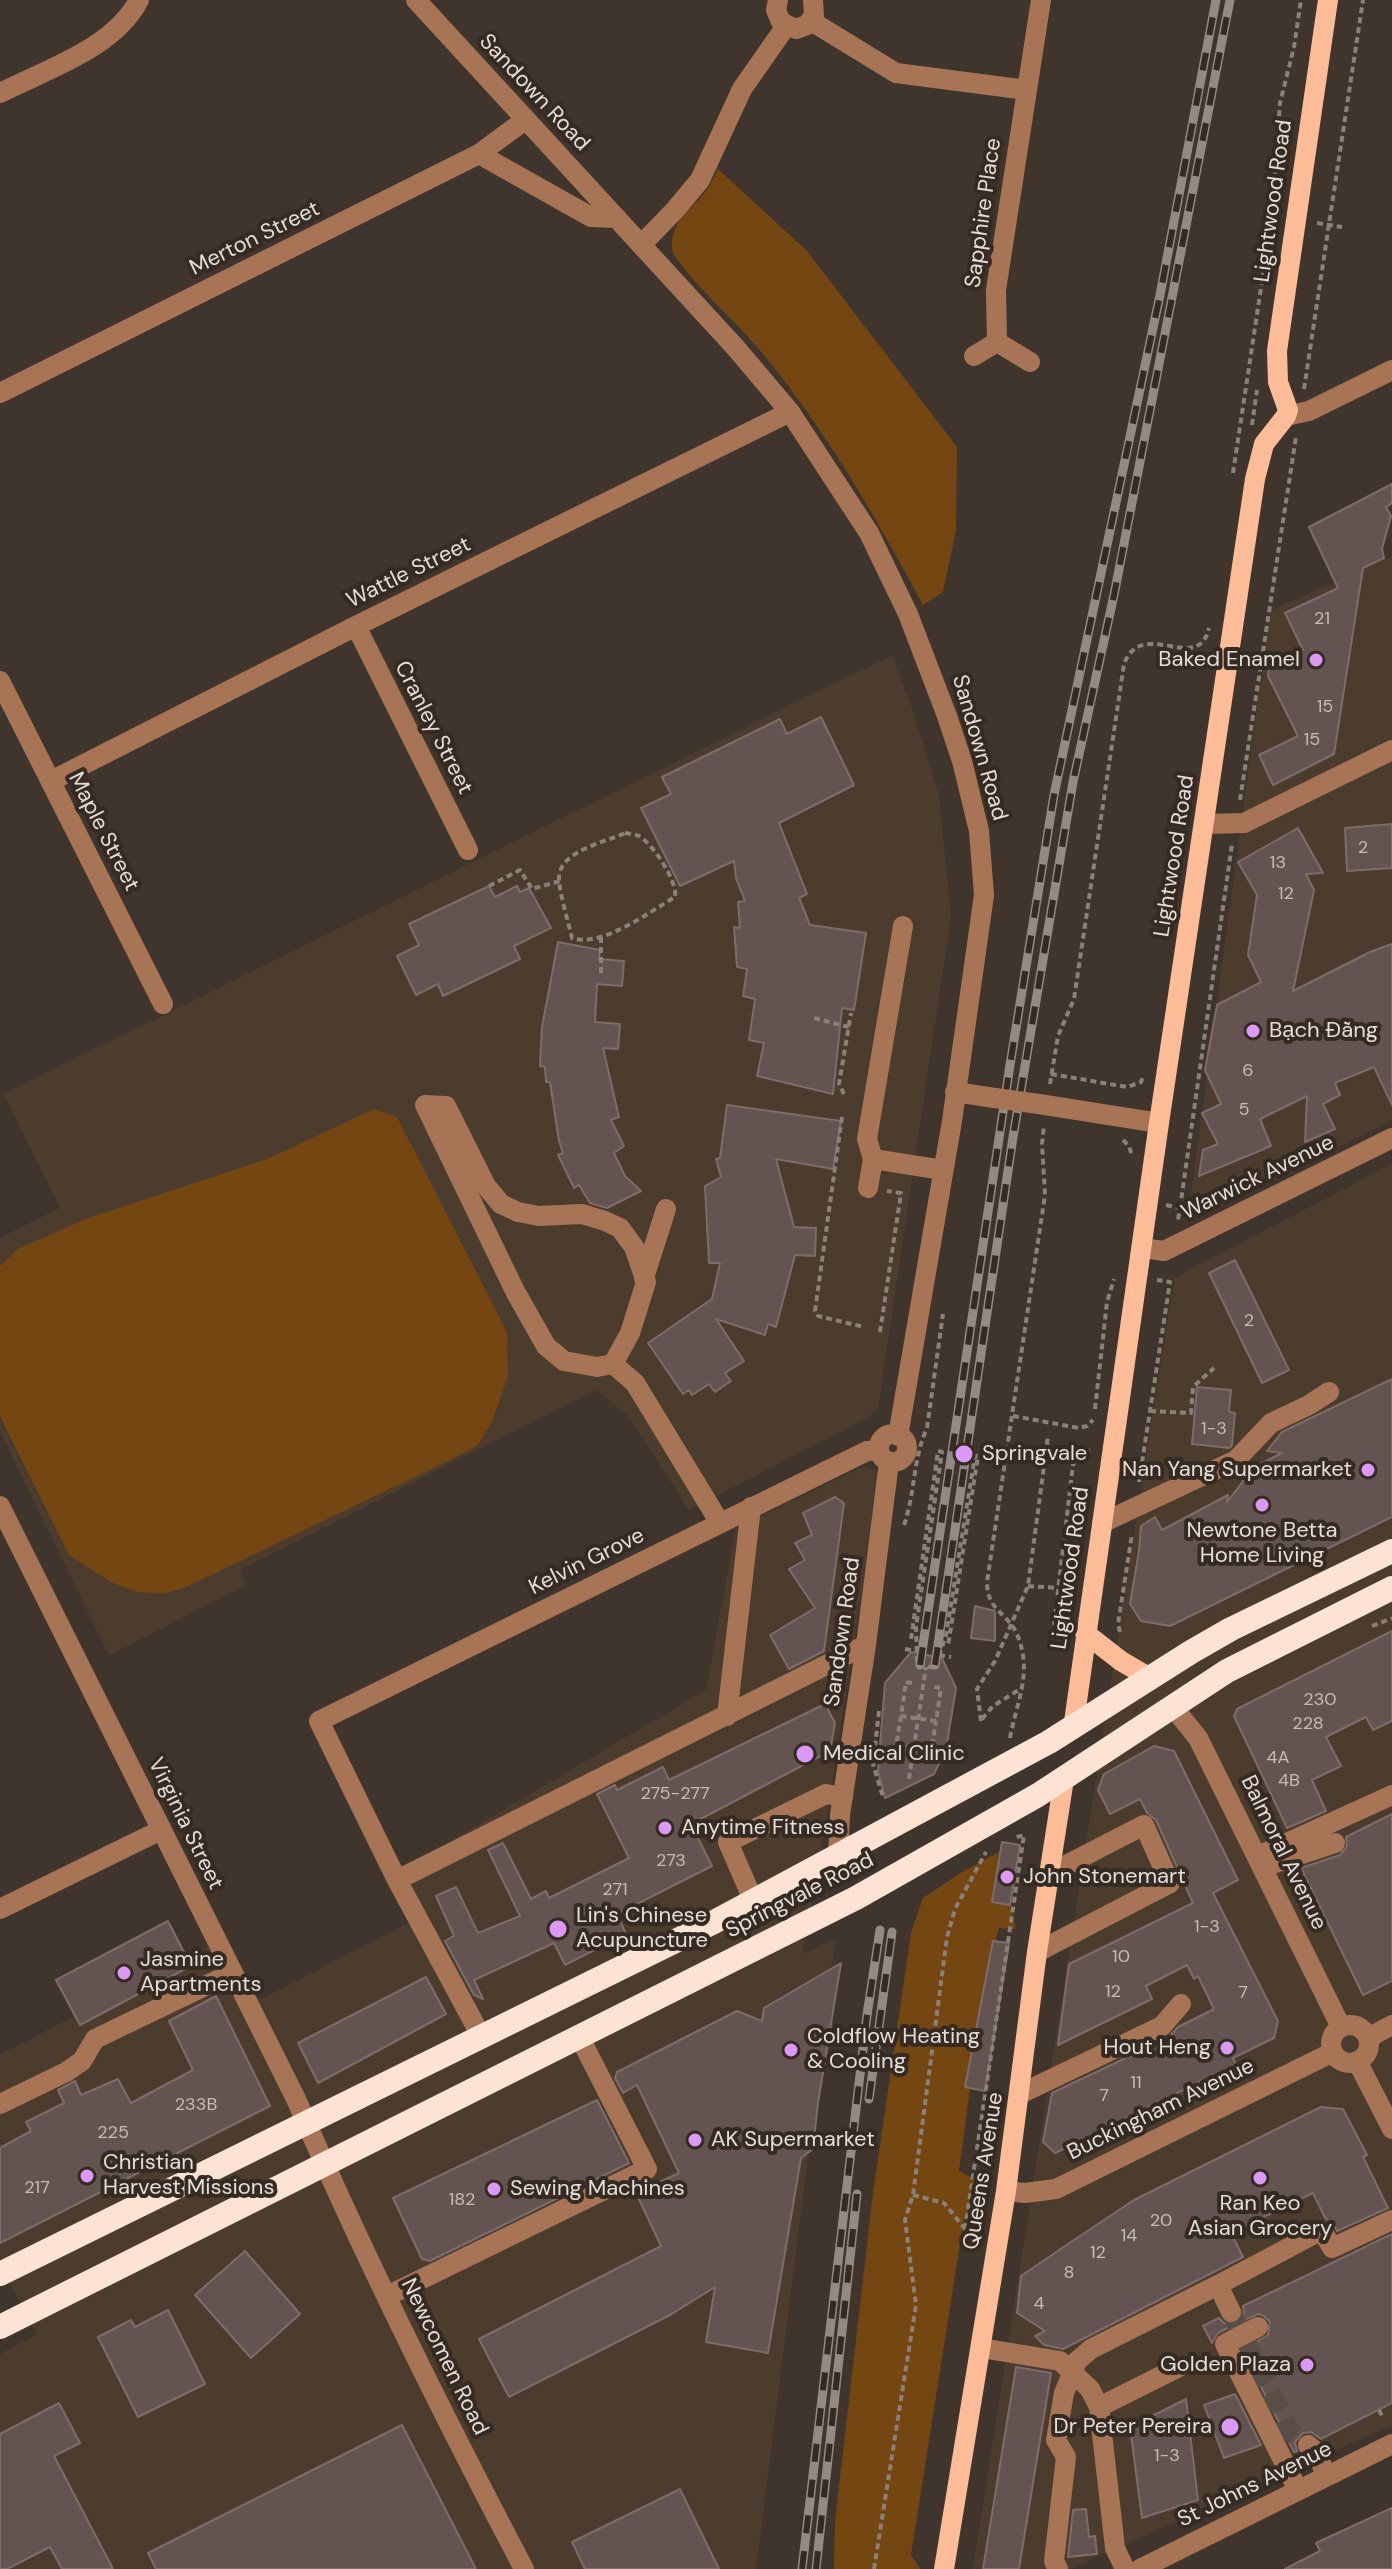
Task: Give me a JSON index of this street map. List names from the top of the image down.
{
  "streets": {
    "highway": ["Springvale Road"],
    "main road": ["Lightwood Road", "Queens Avenue"],
    "street": [
      "Sandown Road",
      "Sapphire Place",
      "Merton Street",
      "Wattle Street",
      "Cranley Street",
      "Maple Street",
      "Warwick Avenue",
      "Kelvin Grove",
      "Virginia Street",
      "Balmoral Avenue",
      "Buckingham Avenue",
      "Newcomen Road",
      "St Johns Avenue"
    ]
  },
  "crossings": [
    ["Sandown Road", "Merton Street"],
    ["Sandown Road", "Wattle Street"],
    ["Sandown Road", "Kelvin Grove"],
    ["Sandown Road", "Springvale Road"],
    ["Lightwood Road", "Warwick Avenue"],
    ["Lightwood Road", "Springvale Road"],
    ["Wattle Street", "Cranley Street"],
    ["Wattle Street", "Maple Street"],
    ["Virginia Street", "Springvale Road"],
    ["Virginia Street", "Newcomen Road"],
    ["Balmoral Avenue", "Springvale Road"],
    ["Balmoral Avenue", "Buckingham Avenue"],
    ["Springvale Road", "Queens Avenue"],
    ["Springvale Road", "Newcomen Road"],
    ["Buckingham Avenue", "Queens Avenue"]
  ],
  "places": [
    "Baked Enamel",
    "Bạch Đằng",
    "Springvale",
    "Nan Yang Supermarket",
    "Newtone Betta Home Living",
    "Medical Clinic",
    "Anytime Fitness",
    "John Stonemart",
    "Lin's Chinese Acupuncture",
    "Jasmine Apartments",
    "Hout Heng",
    "Coldflow Heating & Cooling",
    "AK Supermarket",
    "Christian Harvest Missions",
    "Ran Keo Asian Grocery",
    "Sewing Machines",
    "Golden Plaza",
    "Dr Peter Pereira"
  ],
  "house_numbers": [
    "21",
    "15",
    "15",
    "2",
    "13",
    "12",
    "6",
    "5",
    "2",
    "1-3",
    "230",
    "228",
    "4A",
    "4B",
    "275-277",
    "273",
    "271",
    "1-3",
    "10",
    "12",
    "7",
    "11",
    "7",
    "233B",
    "225",
    "217",
    "182",
    "20",
    "14",
    "12",
    "8",
    "4",
    "1-3"
  ]
}
